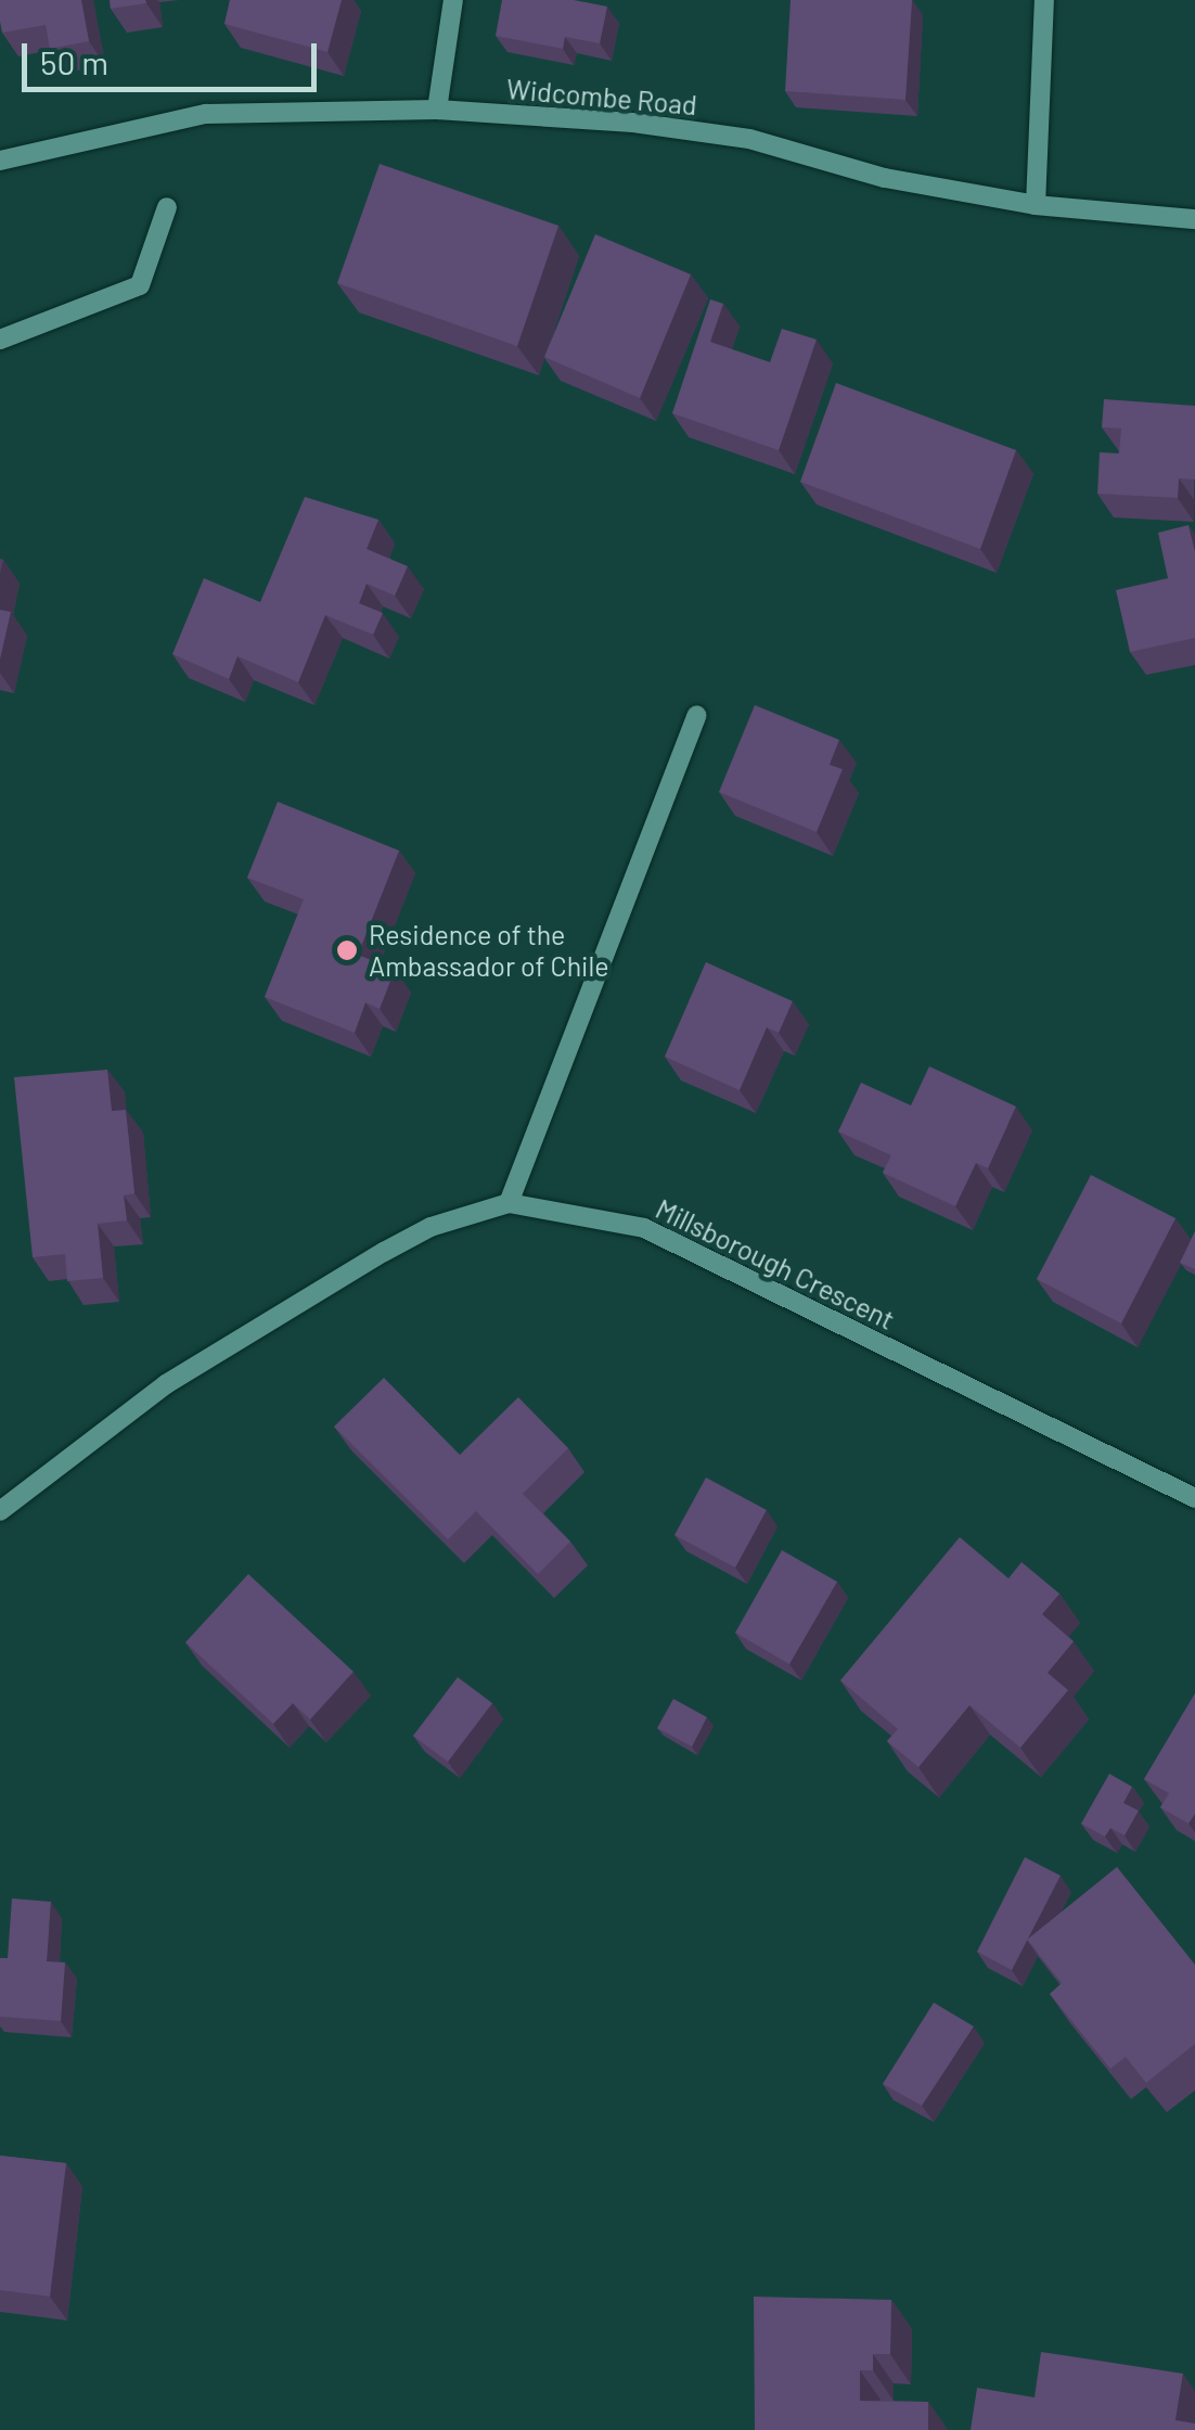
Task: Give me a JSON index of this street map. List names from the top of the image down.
{
  "streets": {
    "street": ["Widcombe Road", "Millsborough Crescent"]
  },
  "places": ["Residence of the Ambassador of Chile"],
  "scale_bar": "50 m"
}
